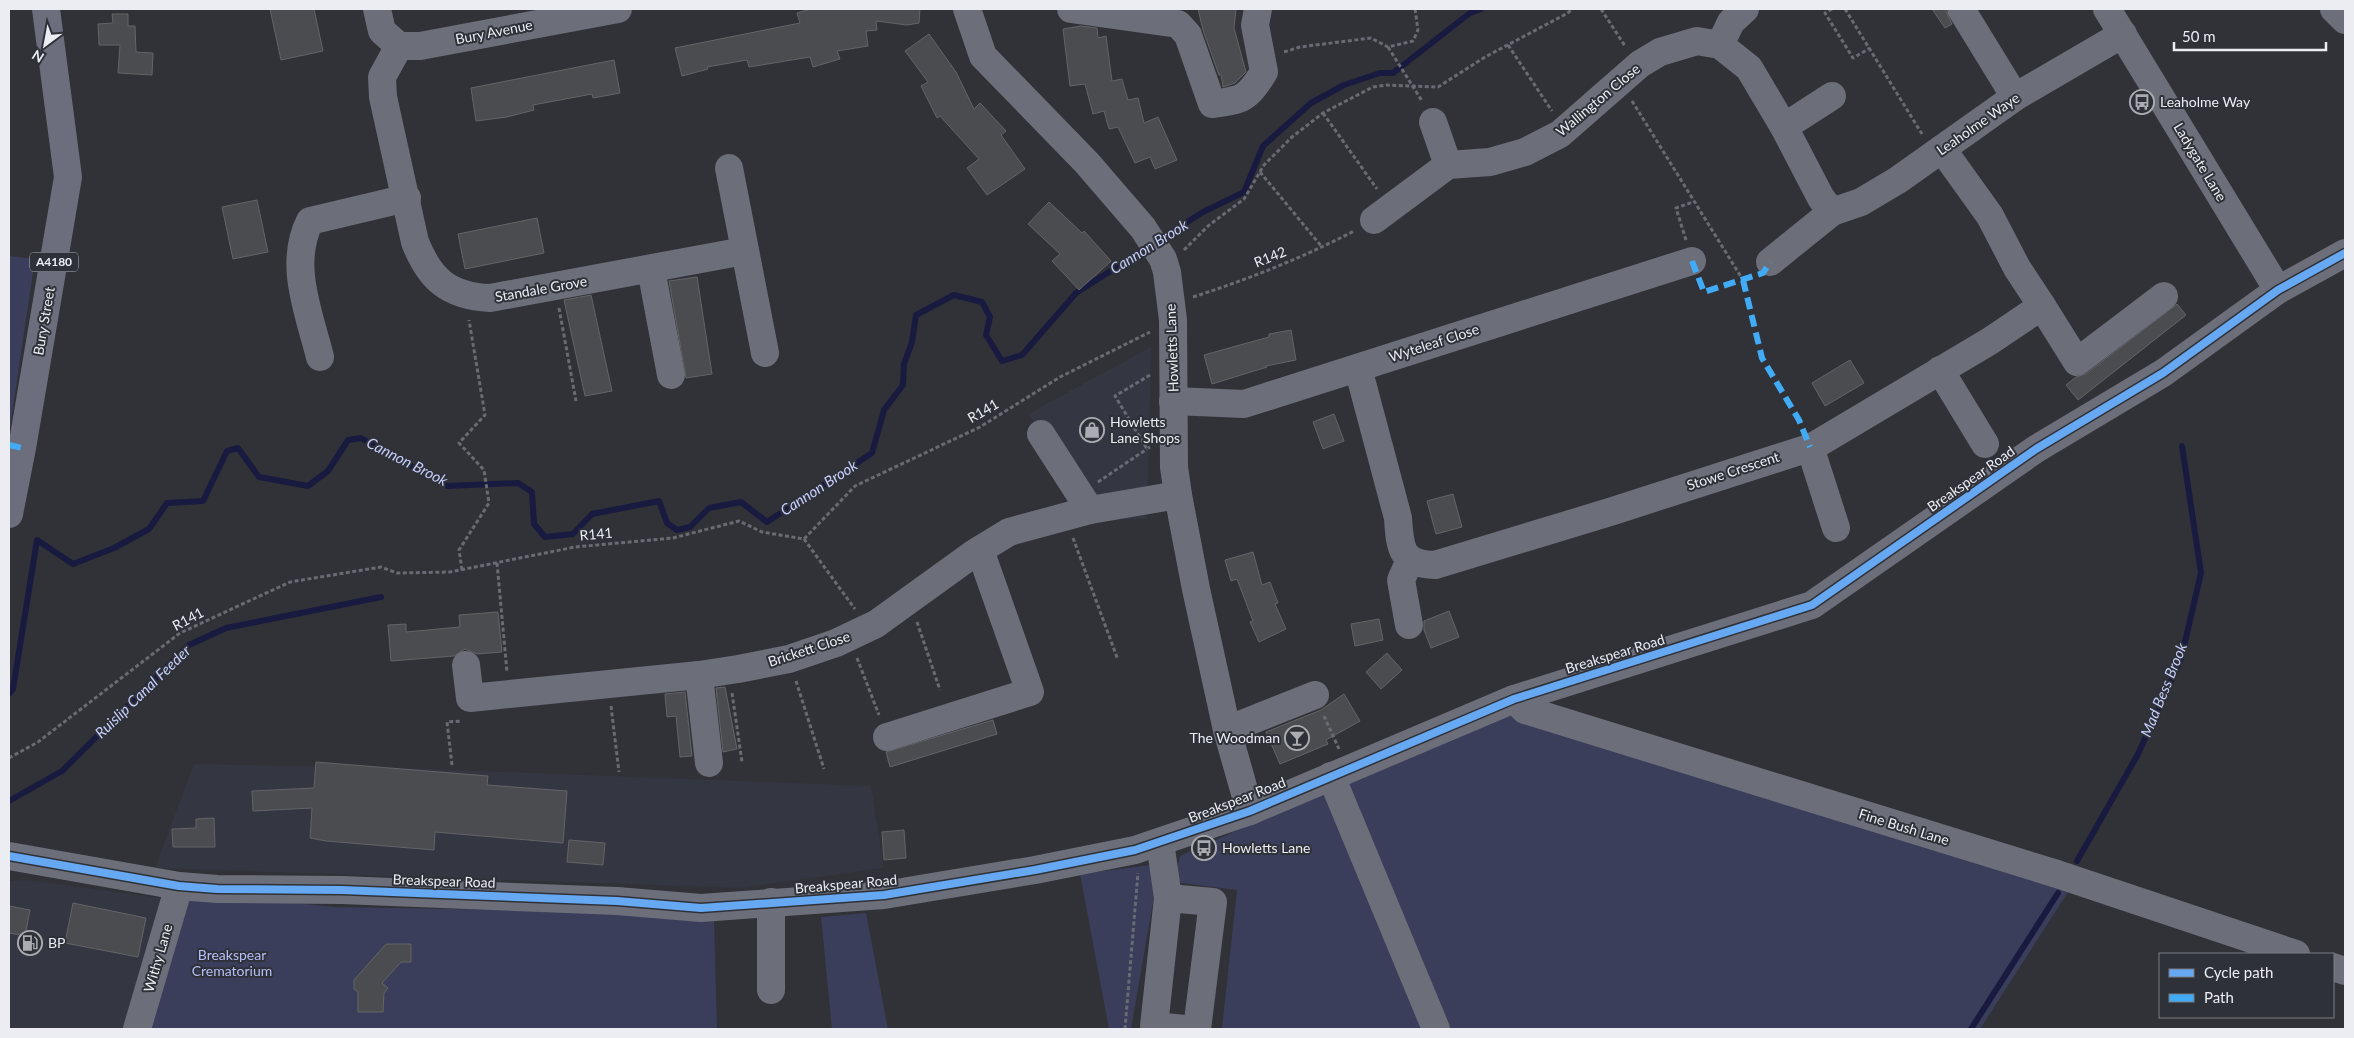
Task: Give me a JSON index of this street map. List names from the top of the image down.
{
  "streets": {
    "main road": ["A4180", "Bury Street"],
    "street": [
      "Bury Avenue",
      "Wallington Close",
      "Leaholme Waye",
      "Ladygate Lane",
      "Standale Grove",
      "Wyteleaf Close",
      "Howletts Lane",
      "Stowe Crescent",
      "Breakspear Road",
      "Brickett Close",
      "Fine Bush Lane",
      "Withy Lane"
    ],
    "path": ["R142", "R141"]
  },
  "crossings": [
    ["Bury Avenue", "Standale Grove"],
    ["Leaholme Waye", "Ladygate Lane"],
    ["Ladygate Lane", "Breakspear Road"],
    ["R142", "Howletts Lane"],
    ["R142", "R141"],
    ["Wyteleaf Close", "Howletts Lane"],
    ["Howletts Lane", "R141"],
    ["Howletts Lane", "Breakspear Road"],
    ["Howletts Lane", "Brickett Close"],
    ["Breakspear Road", "Fine Bush Lane"],
    ["Breakspear Road", "Withy Lane"]
  ],
  "water": ["Cannon Brook", "Mad Bess Brook", "Ruislip Canal Feeder"],
  "parks": ["Breakspear Crematorium"],
  "places": {
    "bus stop": ["Leaholme Way", "Howletts Lane"],
    "shop": ["Howletts Lane Shops"],
    "bar": ["The Woodman"],
    "fuel station": ["BP"]
  },
  "legend": ["Cycle path", "Path"],
  "scale_bar": "50 m",
  "north": "bottom left"
}
